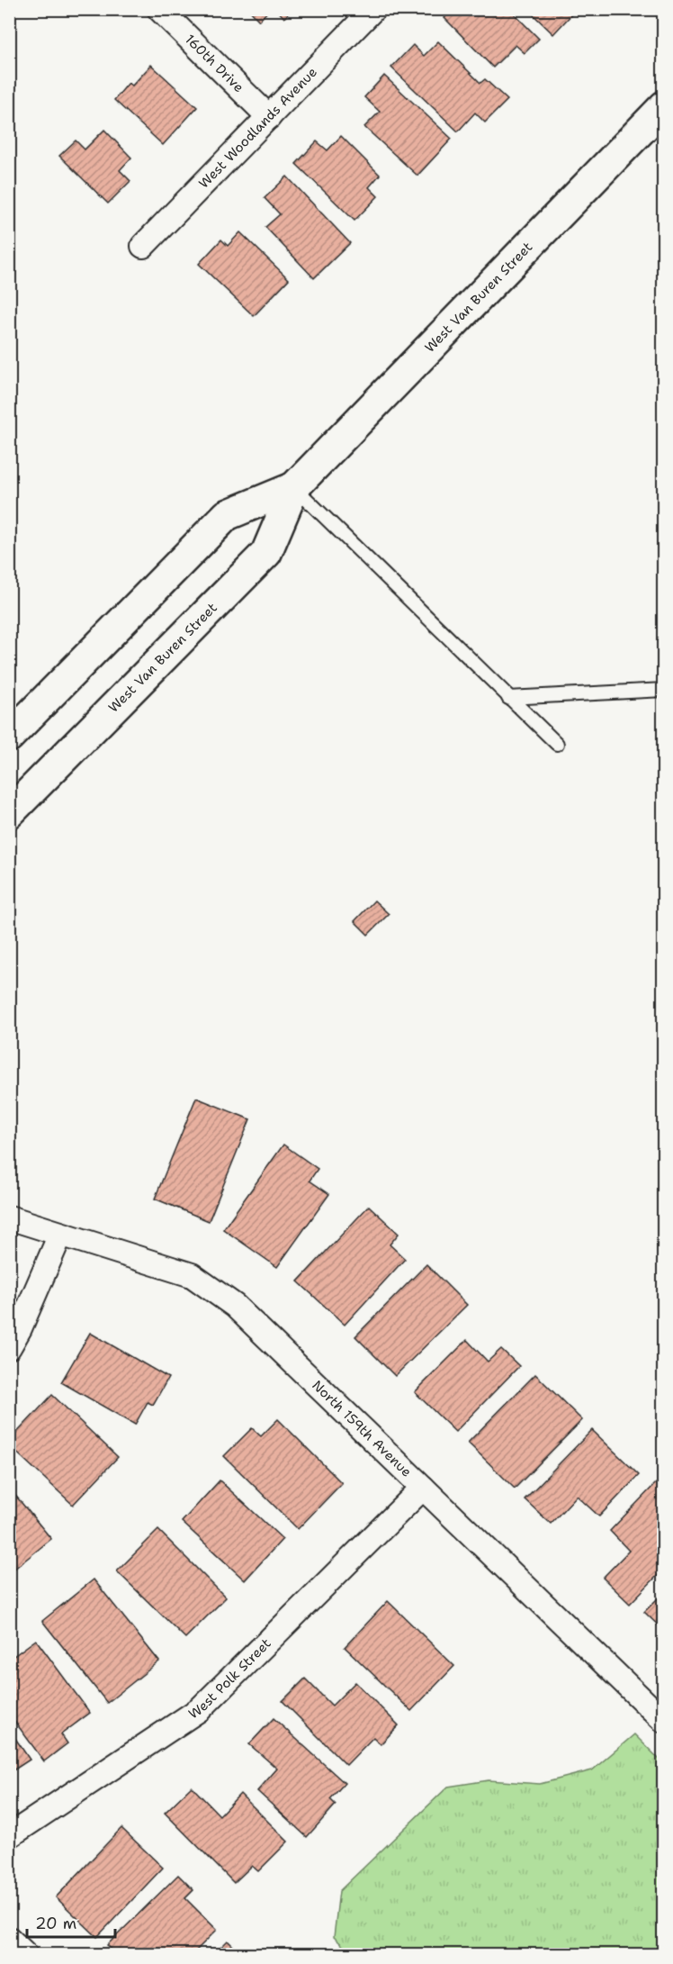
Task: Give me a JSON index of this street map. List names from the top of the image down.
{
  "streets": {
    "main road": ["West Van Buren Street"],
    "street": [
      "160th Drive",
      "West Woodlands Avenue",
      "North 159th Avenue",
      "West Polk Street"
    ]
  },
  "crossings": [
    ["160th Drive", "West Woodlands Avenue"],
    ["North 159th Avenue", "West Polk Street"]
  ],
  "scale_bar": "20 m"
}
